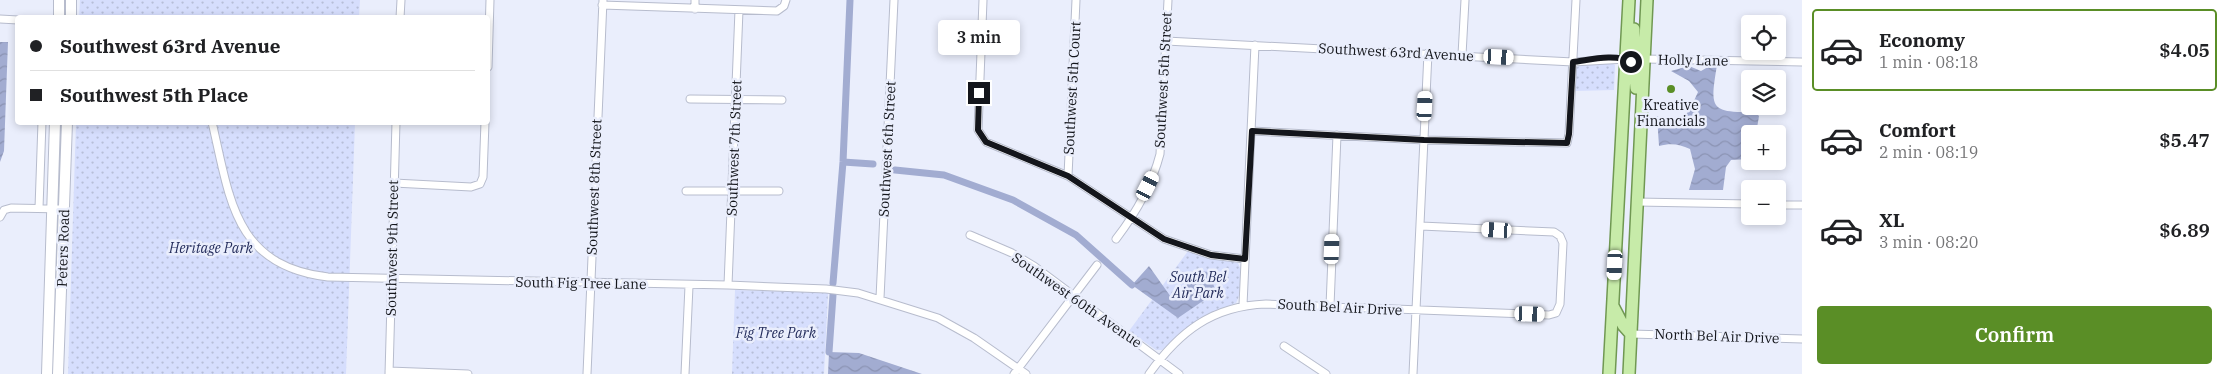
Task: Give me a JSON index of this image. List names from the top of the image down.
{
  "streets": {
    "main road": ["Peters Road"],
    "street": [
      "Southwest 63rd Avenue",
      "Holly Lane",
      "Southwest 5th Street",
      "Southwest 5th Court",
      "Southwest 7th Street",
      "Southwest 6th Street",
      "Southwest 8th Street",
      "Southwest 9th Street",
      "South Fig Tree Lane",
      "Southwest 60th Avenue",
      "South Bel Air Drive",
      "North Bel Air Drive"
    ]
  },
  "crossings": [
    ["Southwest 63rd Avenue", "Southwest 5th Street"],
    ["Southwest 7th Street", "South Fig Tree Lane"],
    ["Southwest 6th Street", "South Fig Tree Lane"],
    ["Southwest 8th Street", "South Fig Tree Lane"],
    ["Southwest 9th Street", "South Fig Tree Lane"],
    ["Southwest 60th Avenue", "South Bel Air Drive"]
  ],
  "parks": ["Heritage Park", "South Bel Air Park", "Fig Tree Park"],
  "places": ["Kreative Financials"],
  "page": {
    "list": [
      {
        "name": "Economy",
        "note": "1 min · 08:18",
        "value": "$4.05"
      },
      {
        "name": "Comfort",
        "note": "2 min · 08:19",
        "value": "$5.47"
      },
      {
        "name": "XL",
        "note": "3 min · 08:20",
        "value": "$6.89"
      }
    ],
    "map_buttons": ["+", "−"],
    "banner": ["Southwest 63rd Avenue", "Southwest 5th Place"],
    "bubble": "3 min",
    "buttons": "Confirm"
  }
}
